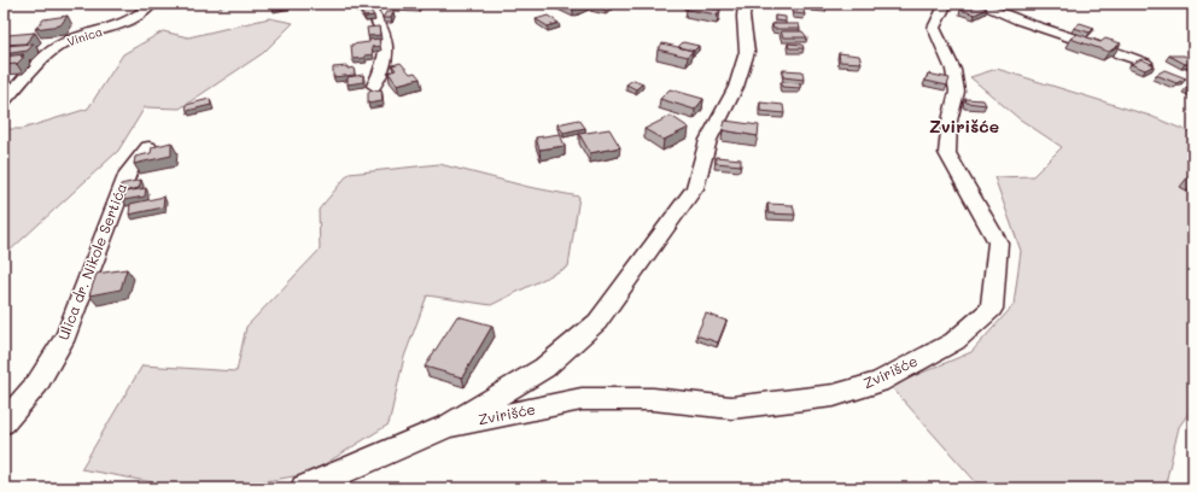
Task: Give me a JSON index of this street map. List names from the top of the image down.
{
  "streets": {
    "street": ["Vinica", "Ulica dr. Nikole Sertića", "Zvirišće"]
  },
  "districts": ["Zvirišće"]
}
